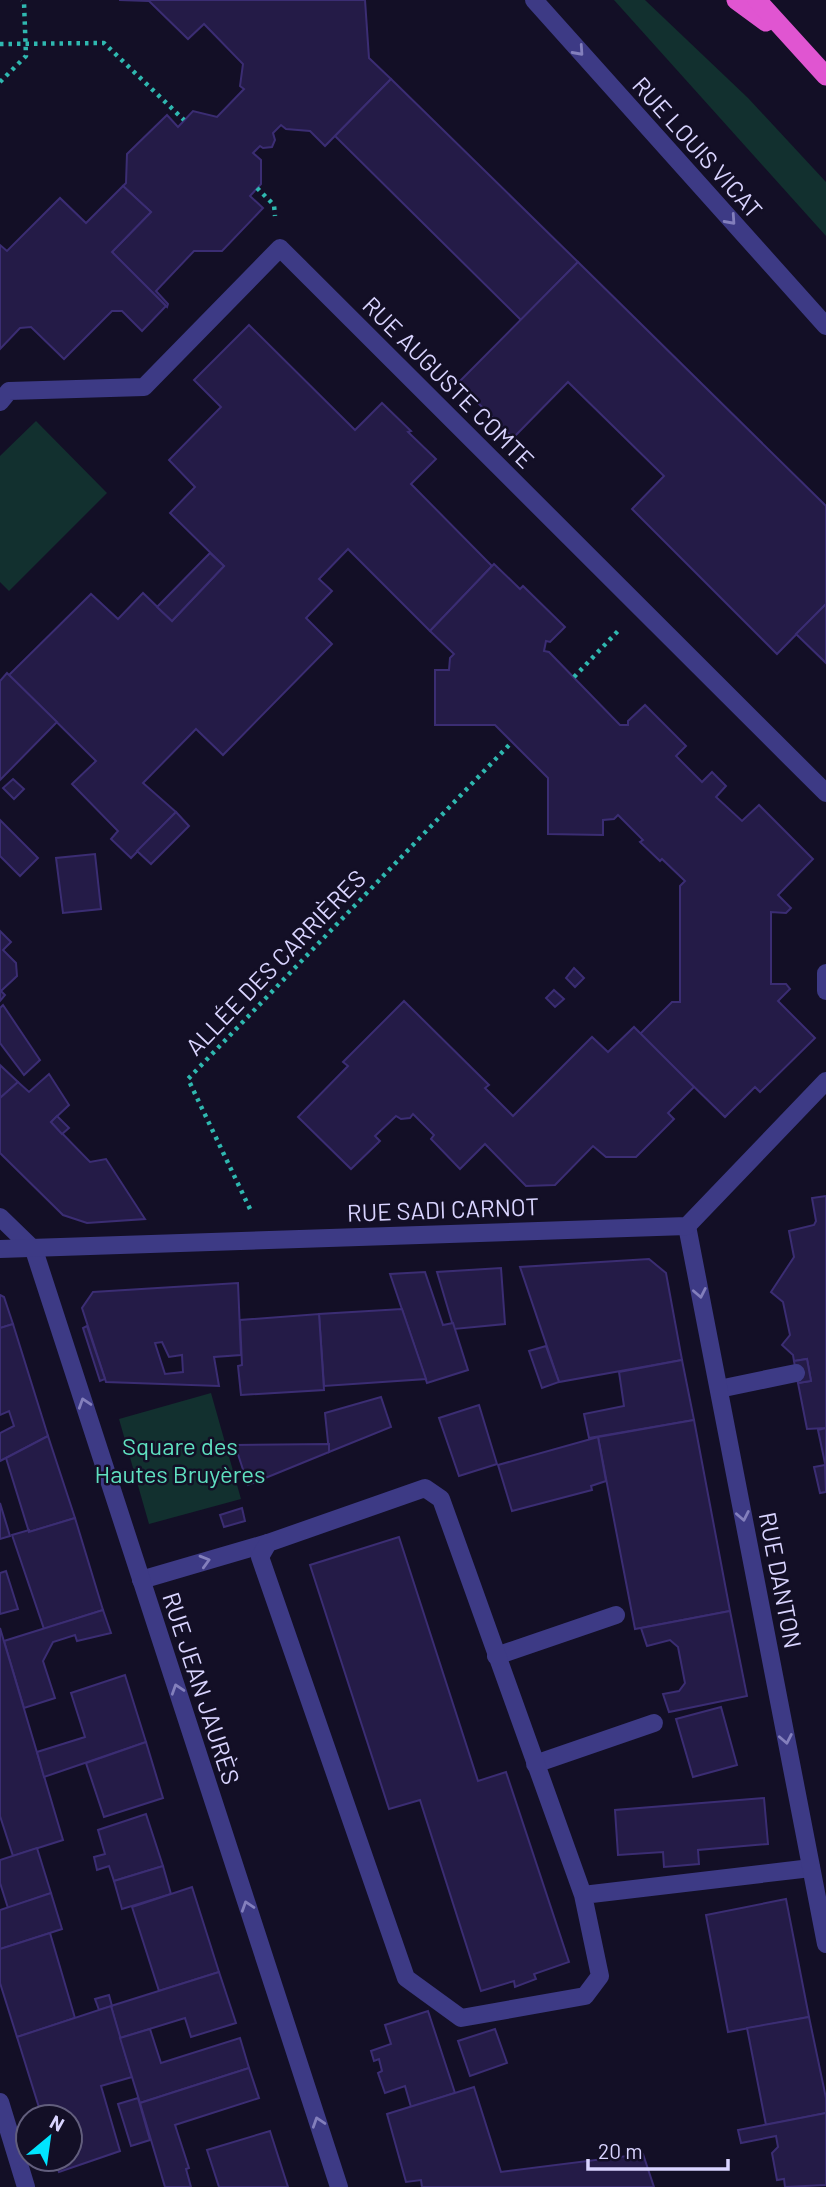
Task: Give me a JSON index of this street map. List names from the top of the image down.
{
  "streets": {
    "street": [
      "RUE LOUIS VICAT",
      "RUE AUGUSTE COMTE",
      "RUE SADI CARNOT",
      "RUE DANTON",
      "RUE JEAN JAURÈS"
    ],
    "path": ["ALLÉE DES CARRIÈRES"]
  },
  "crossings": [
    ["ALLÉE DES CARRIÈRES", "RUE SADI CARNOT"],
    ["RUE SADI CARNOT", "RUE DANTON"],
    ["RUE SADI CARNOT", "RUE JEAN JAURÈS"]
  ],
  "one_way": ["RUE LOUIS VICAT", "RUE DANTON", "RUE JEAN JAURÈS"],
  "parks": ["Square des Hautes Bruyères"],
  "scale_bar": "20 m",
  "north": "top right"
}
